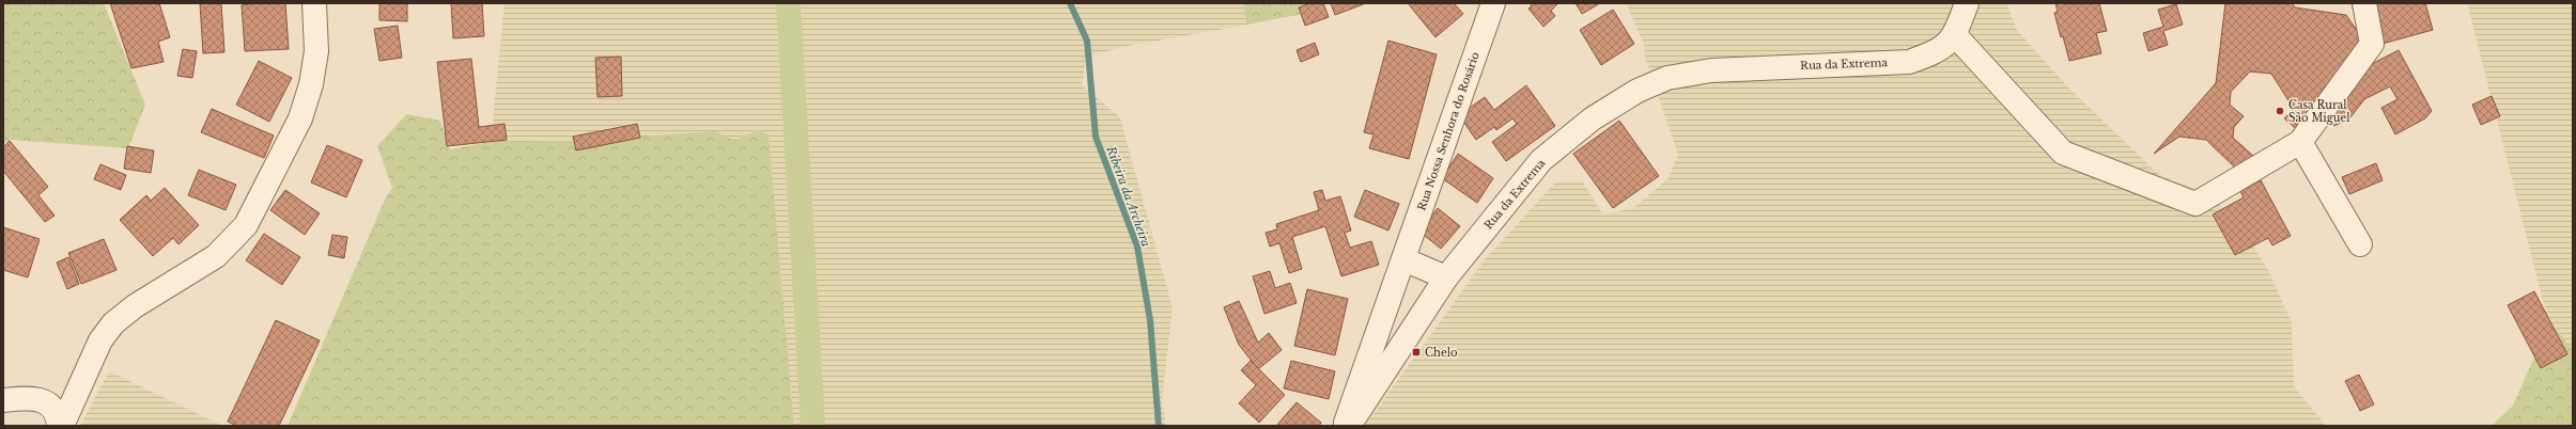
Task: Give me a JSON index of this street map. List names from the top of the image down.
{
  "streets": {
    "street": ["Rua da Extrema", "Rua Nossa Senhora do Rosário"]
  },
  "water": ["Ribeira da Archeira"],
  "places": {
    "other": ["Casa Rural São Miguel"],
    "transit": ["Chelo"]
  }
}
